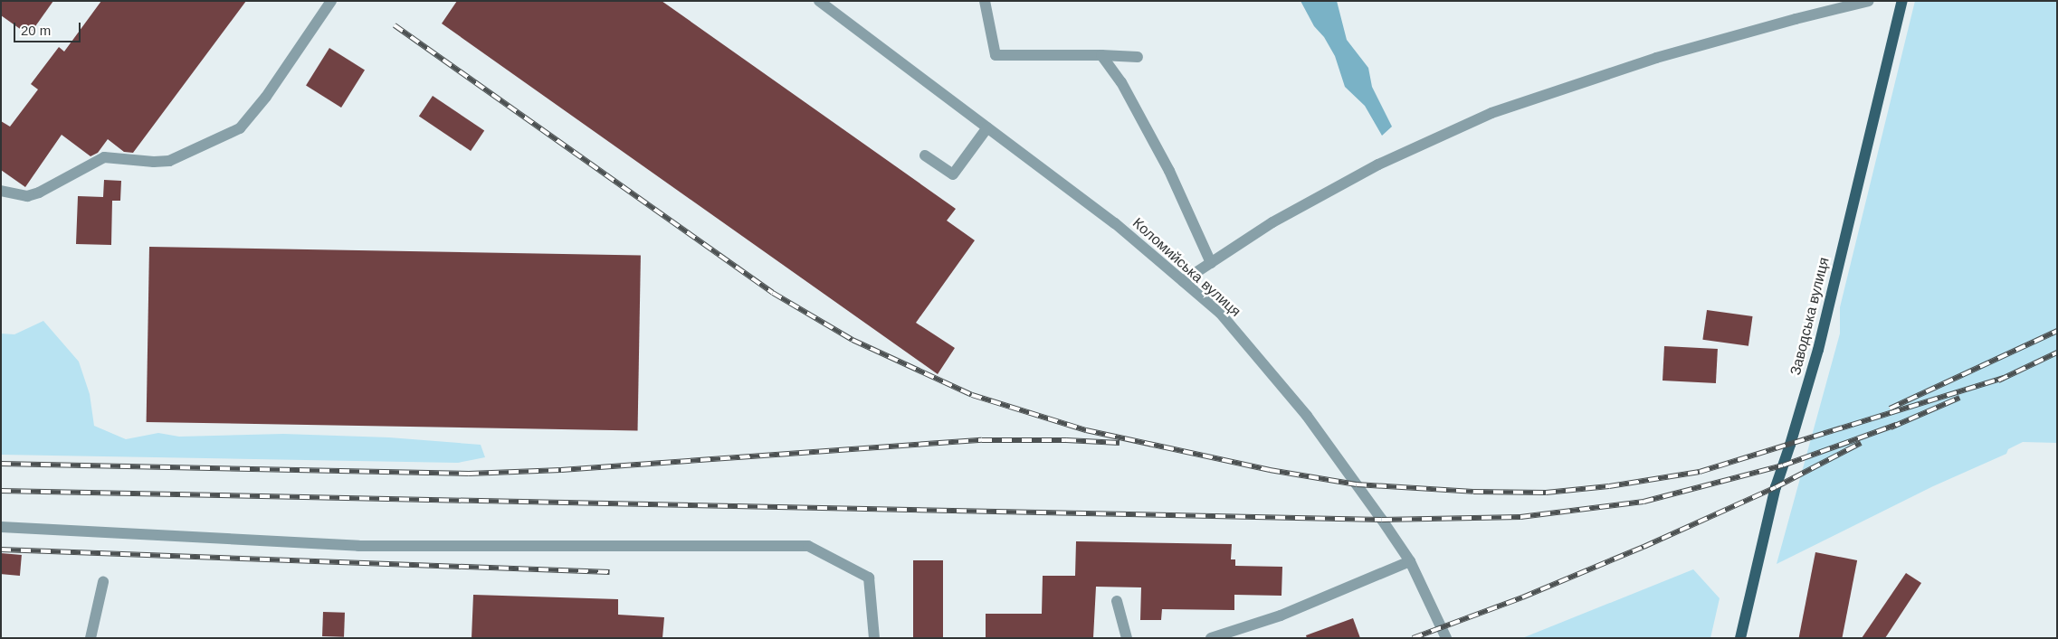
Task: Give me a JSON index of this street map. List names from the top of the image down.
{
  "streets": {
    "main road": ["Заводська вулиця"],
    "street": ["Коломийська вулиця"]
  },
  "scale_bar": "20 m"
}
